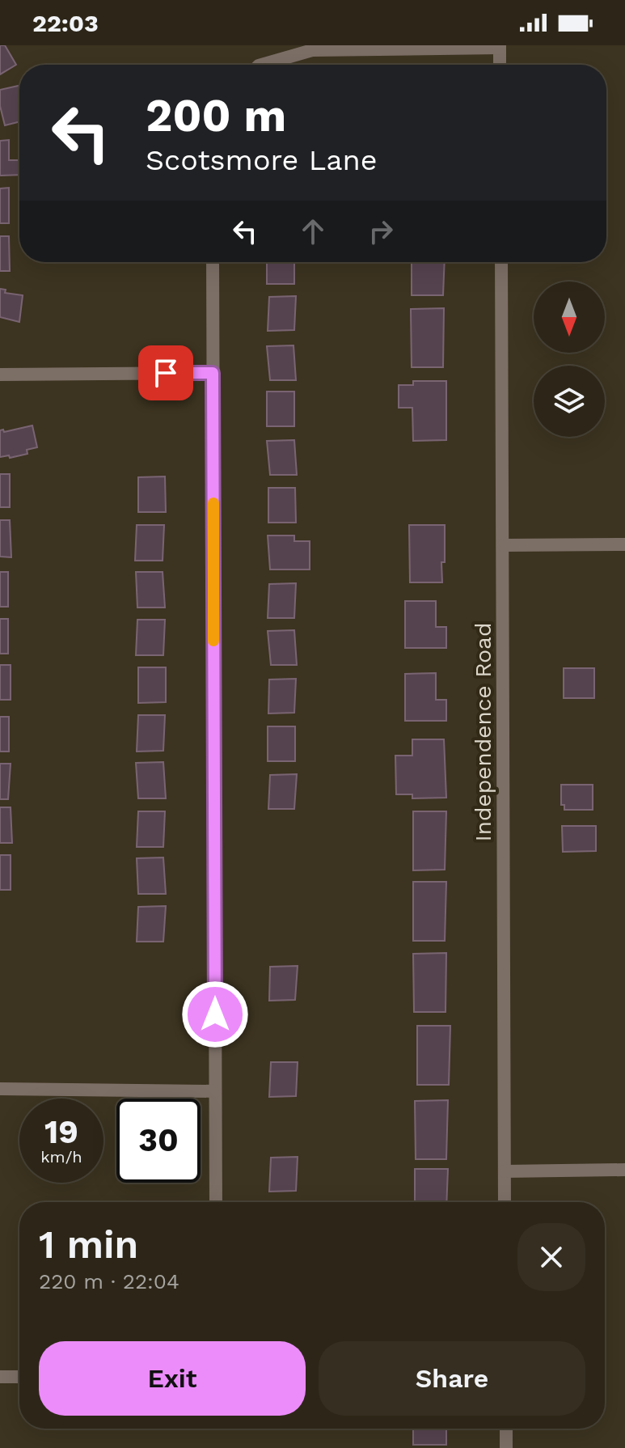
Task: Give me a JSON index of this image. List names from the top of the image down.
{
  "streets": {
    "street": ["Independence Road"]
  },
  "north": "bottom",
  "page": {
    "status": "22:03",
    "turn": ["200 m", "Scotsmore Lane"],
    "speed": "19 km/h",
    "limit": "30",
    "heading": ["1 min", "220 m · 22:04"],
    "buttons": ["Exit", "Share"]
  }
}
